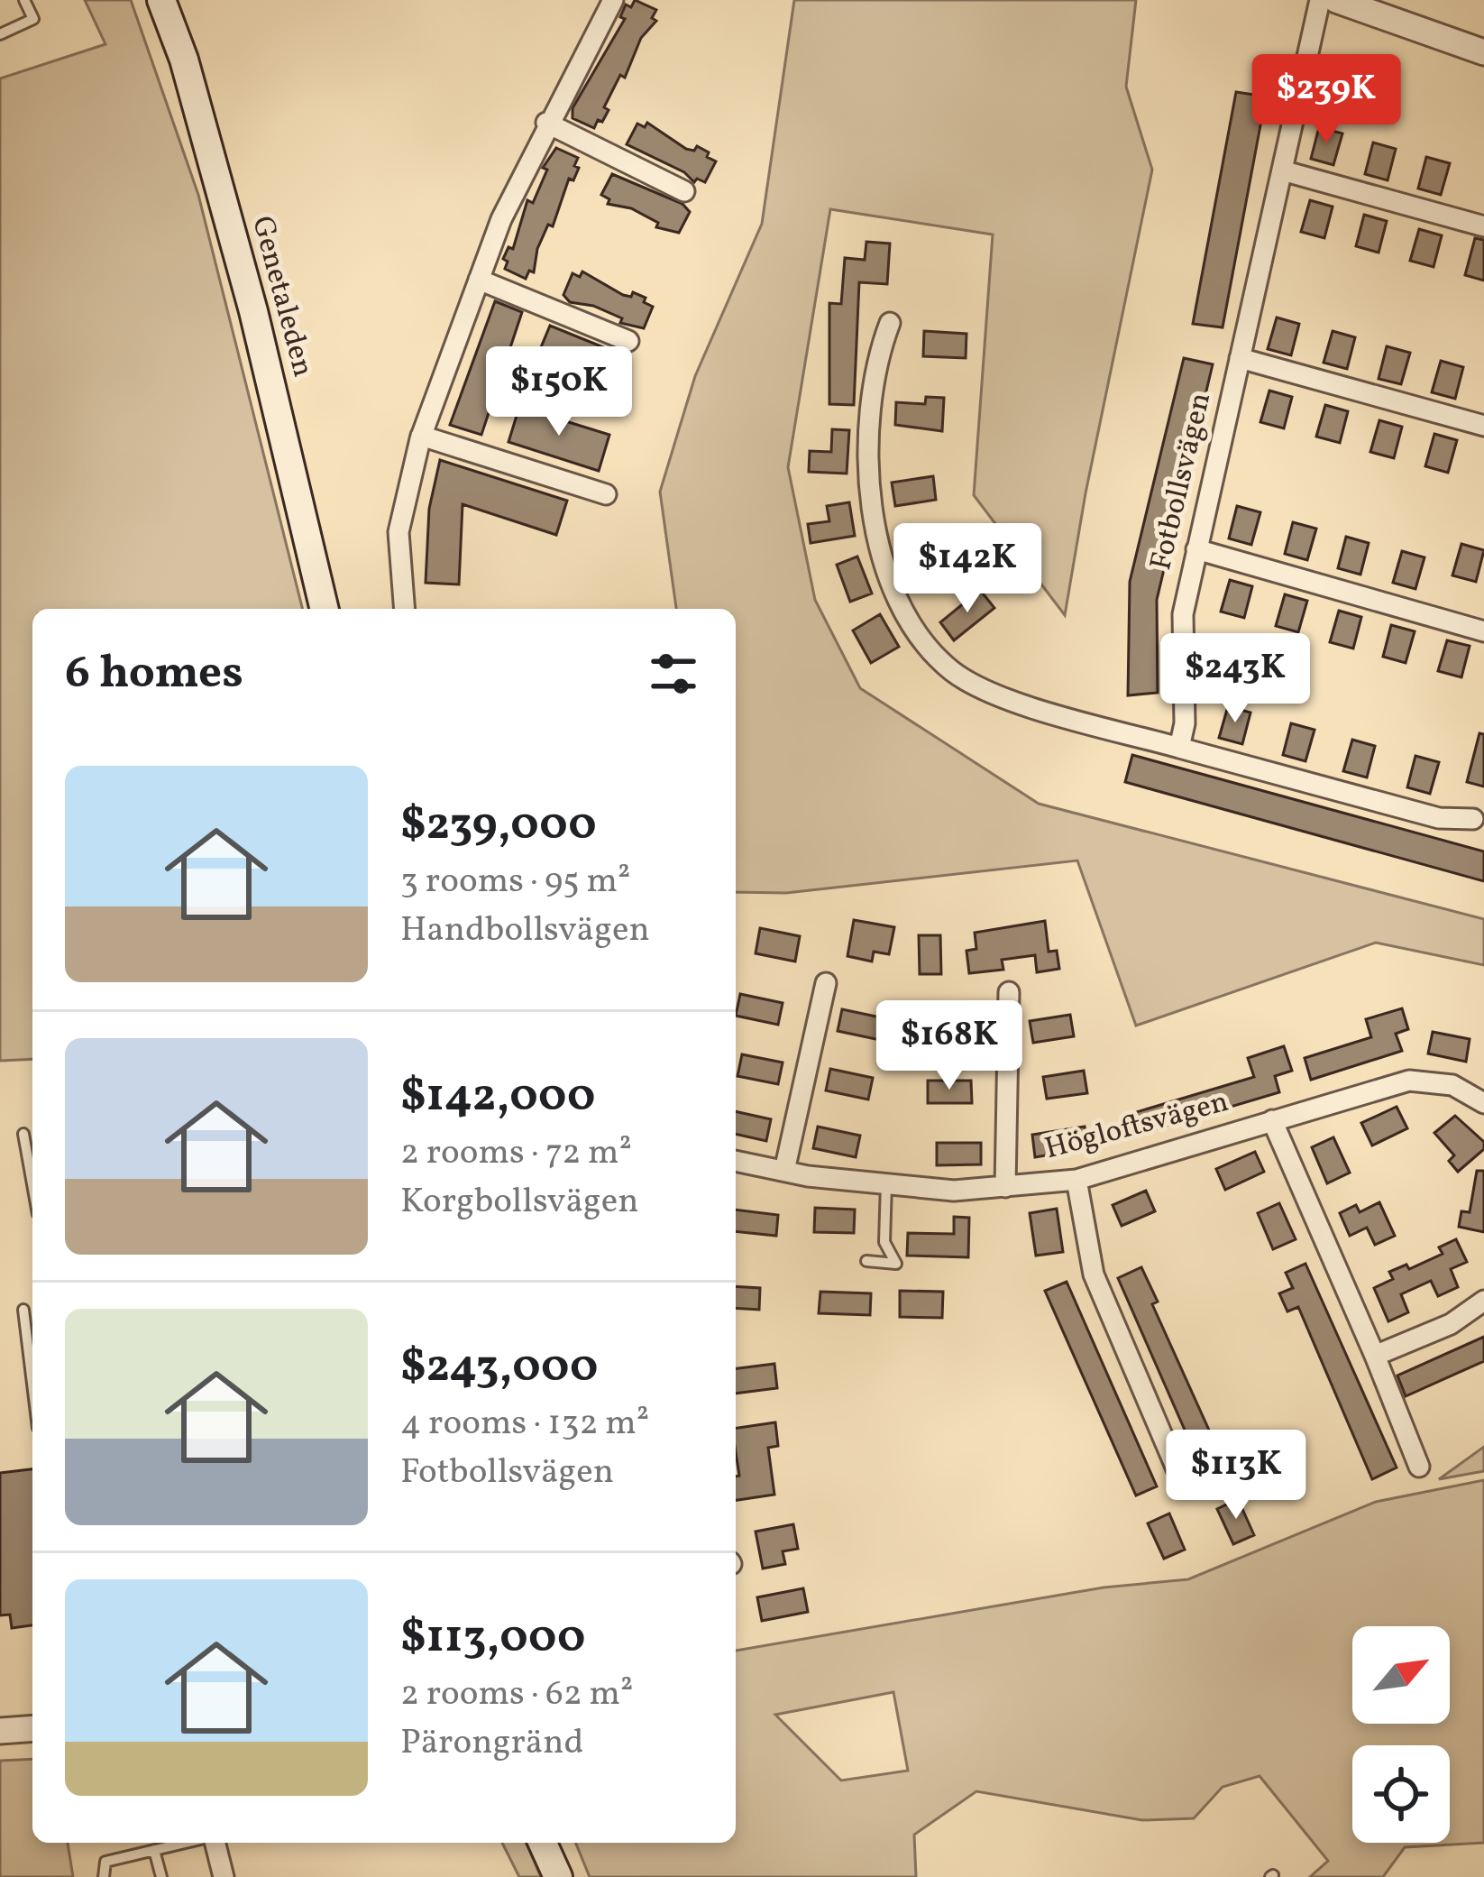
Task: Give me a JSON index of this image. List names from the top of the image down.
{
  "streets": {
    "main road": ["Genetaleden"],
    "street": ["Fotbollsvägen", "Högloftsvägen"]
  },
  "north": "top right",
  "page": {
    "price": [
      "$239K",
      "$150K",
      "$142K",
      "$243K",
      "$168K",
      "$113K"
    ],
    "heading": "6 homes",
    "list": [
      {
        "name": "$239,000",
        "note": "3 rooms · 95 m² · Handbollsvägen"
      },
      {
        "name": "$142,000",
        "note": "2 rooms · 72 m² · Korgbollsvägen"
      },
      {
        "name": "$243,000",
        "note": "4 rooms · 132 m² · Fotbollsvägen"
      },
      {
        "name": "$113,000",
        "note": "2 rooms · 62 m² · Pärongränd"
      }
    ]
  }
}
